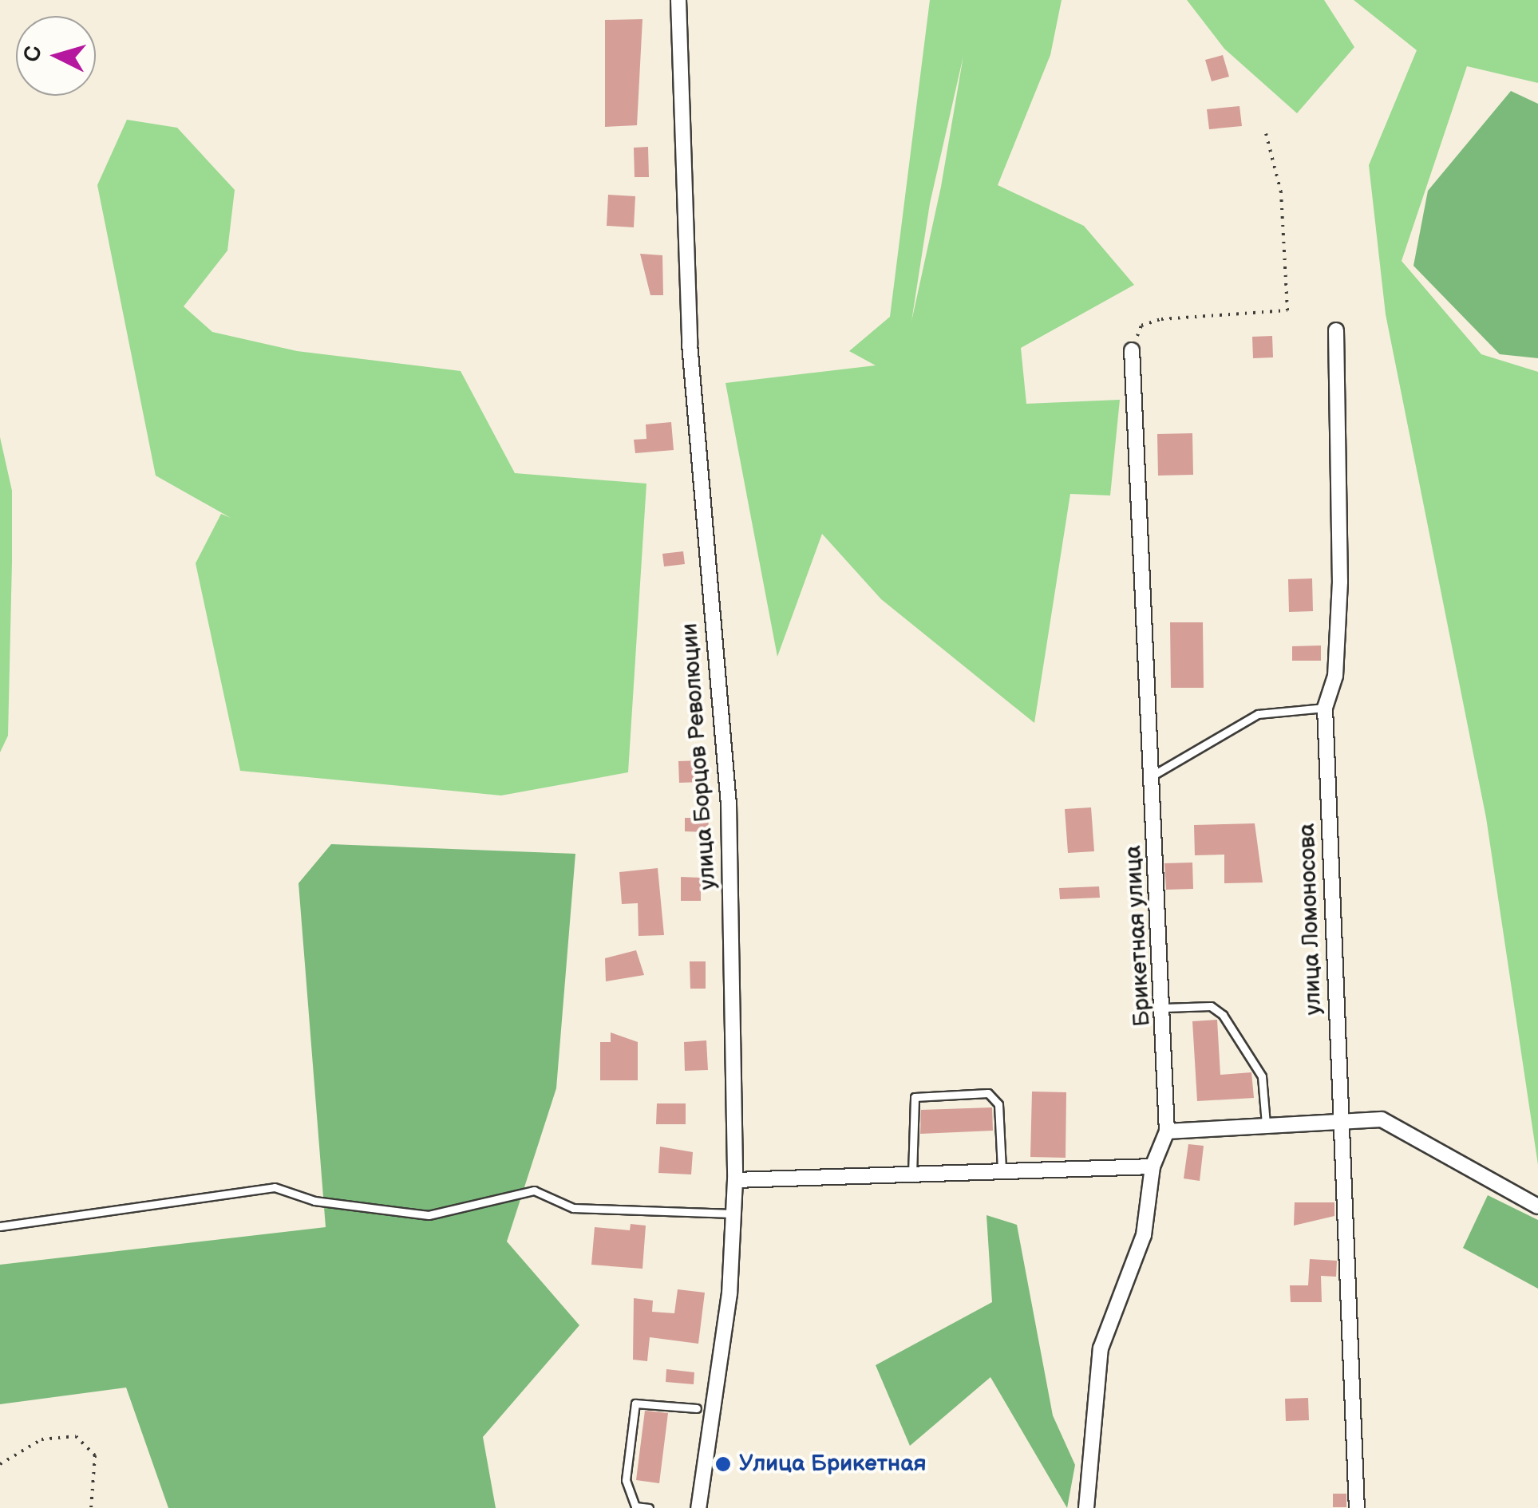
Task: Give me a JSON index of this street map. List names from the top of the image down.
{
  "streets": {
    "street": ["улица Борцов Революции", "улица Ломоносова", "Брикетная улица"]
  },
  "places": ["Улица Брикетная"],
  "north": "left"
}
